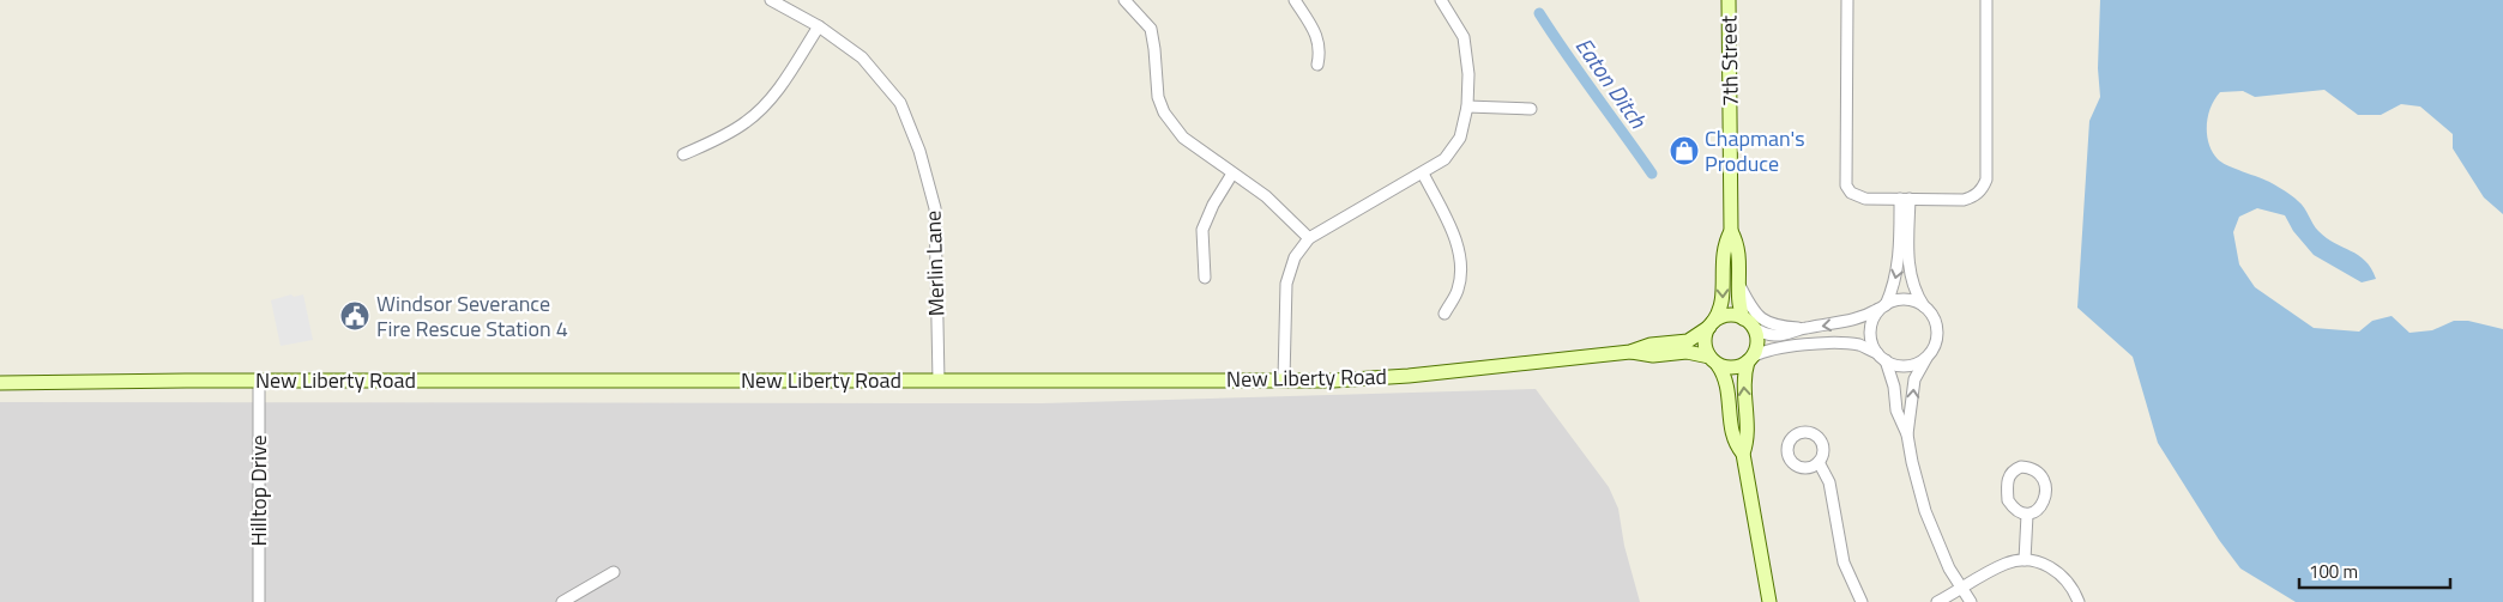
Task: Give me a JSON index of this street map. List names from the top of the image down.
{
  "streets": {
    "street": [
      "7th Street",
      "Merlin Lane",
      "New Liberty Road",
      "Hilltop Drive"
    ]
  },
  "crossings": [
    ["7th Street", "New Liberty Road"],
    ["Merlin Lane", "New Liberty Road"],
    ["New Liberty Road", "Hilltop Drive"]
  ],
  "water": ["Eaton Ditch"],
  "places": {
    "shop": ["Chapman's Produce"],
    "public building": ["Windsor Severance Fire Rescue Station 4"]
  },
  "scale_bar": "100 m"
}
